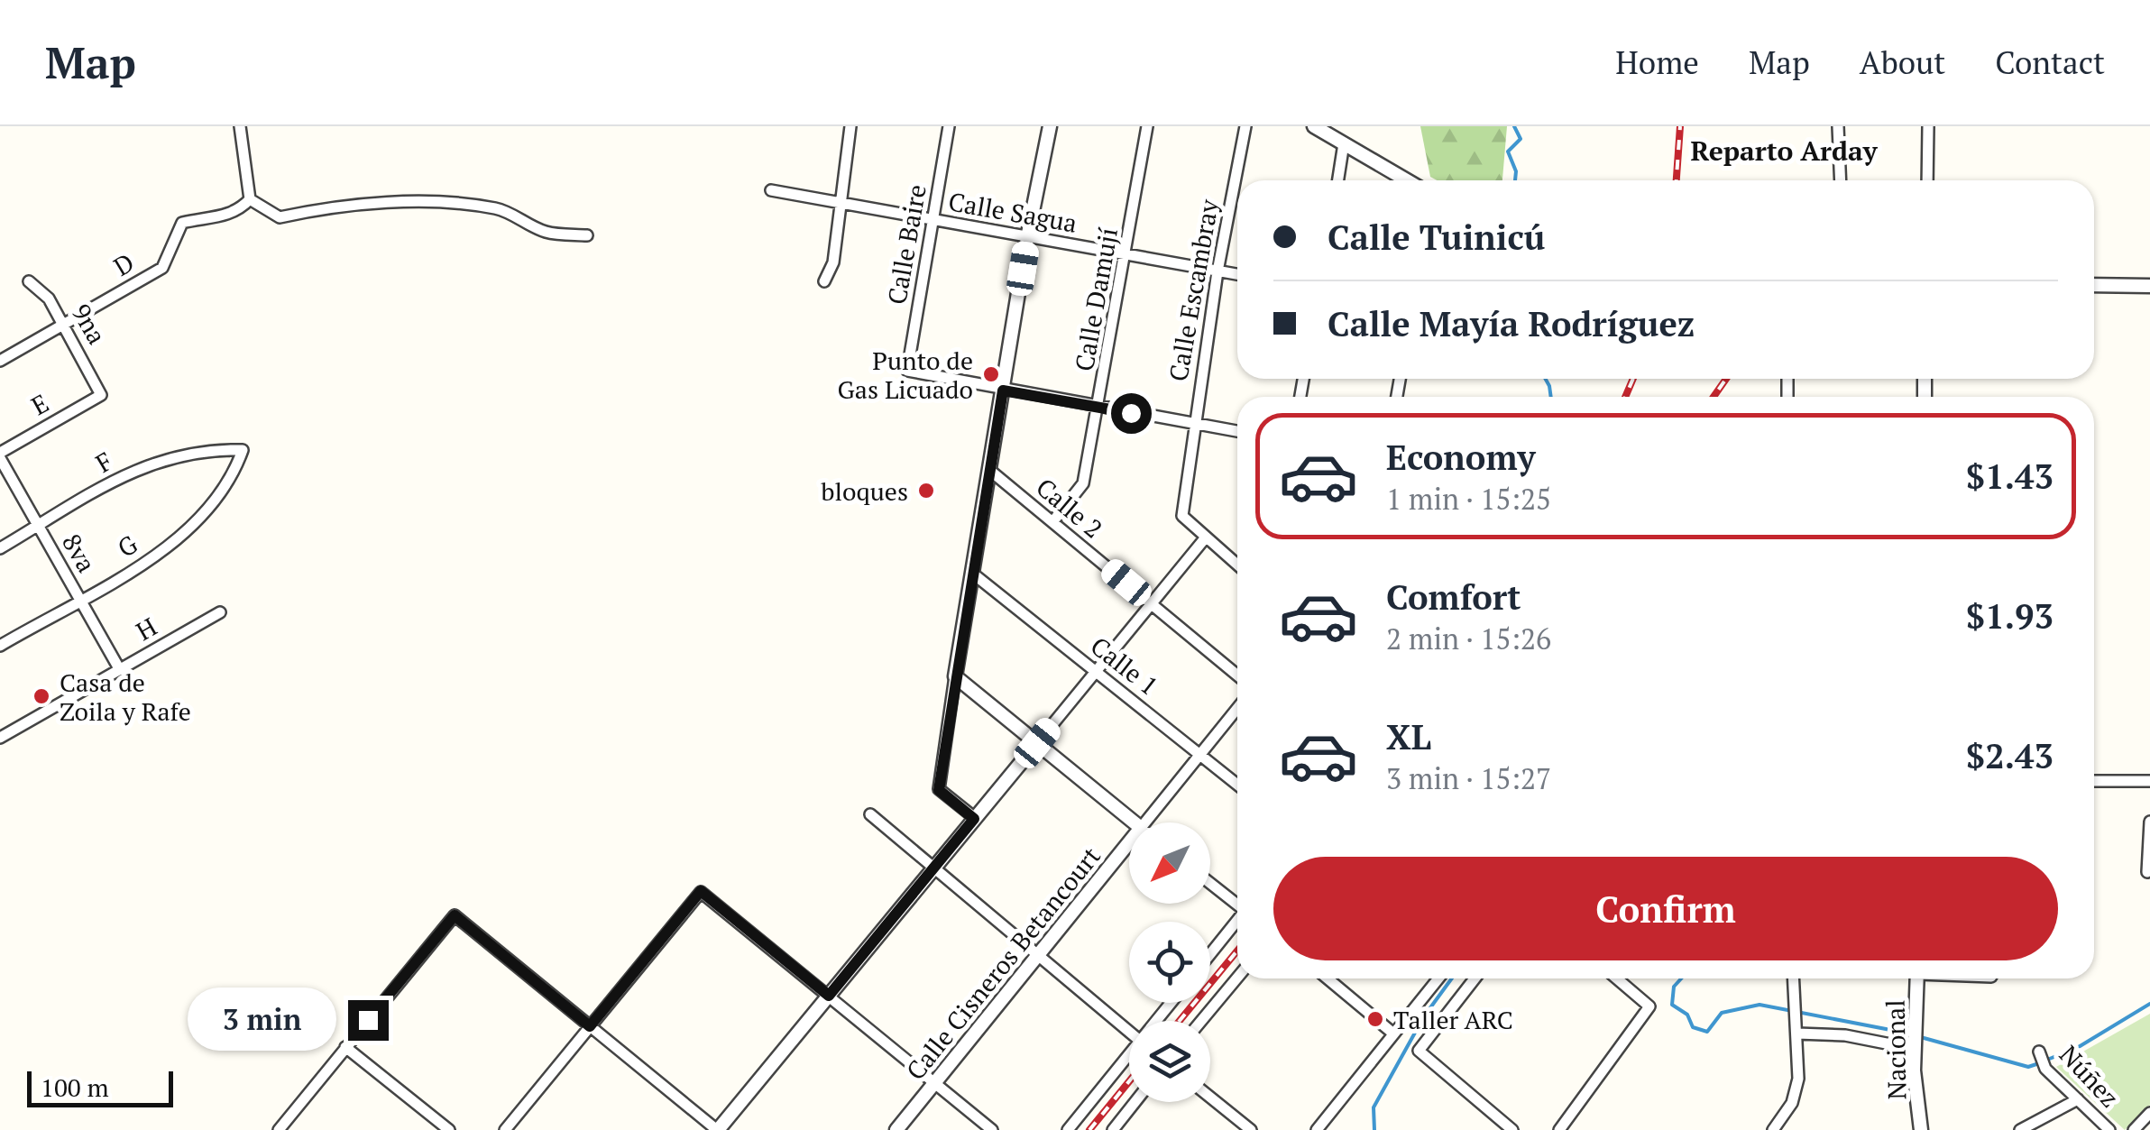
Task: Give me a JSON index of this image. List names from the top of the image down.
{
  "streets": {
    "street": [
      "Calle Sagua",
      "Calle Baire",
      "D",
      "Calle Escambray",
      "Calle Damují",
      "9na",
      "E",
      "F",
      "Calle 2",
      "G",
      "8va",
      "H",
      "Calle 1",
      "Calle Cisneros Betancourt",
      "Nacional",
      "Núñez"
    ]
  },
  "crossings": [
    ["Calle Sagua", "Calle Baire"],
    ["Calle Sagua", "Calle Escambray"],
    ["Calle Sagua", "Calle Damují"],
    ["D", "9na"],
    ["Calle Damují", "Calle 2"],
    ["9na", "E"],
    ["E", "8va"],
    ["F", "G"],
    ["F", "8va"],
    ["G", "8va"],
    ["8va", "H"],
    ["Calle 1", "Calle Cisneros Betancourt"]
  ],
  "districts": ["Reparto Arday"],
  "places": [
    "Punto de Gas Licuado",
    "bloques",
    "Casa de Zoila y Rafe",
    "Taller ARC"
  ],
  "scale_bar": "100 m",
  "north": "bottom left",
  "page": {
    "header": "Map",
    "nav": [
      "Home",
      "Map",
      "About",
      "Contact"
    ],
    "banner": ["Calle Tuinicú", "Calle Mayía Rodríguez"],
    "list": [
      {
        "name": "Economy",
        "note": "1 min · 15:25",
        "value": "$1.43"
      },
      {
        "name": "Comfort",
        "note": "2 min · 15:26",
        "value": "$1.93"
      },
      {
        "name": "XL",
        "note": "3 min · 15:27",
        "value": "$2.43"
      }
    ],
    "buttons": "Confirm",
    "bubble": "3 min",
    "scale": "100 m"
  }
}
